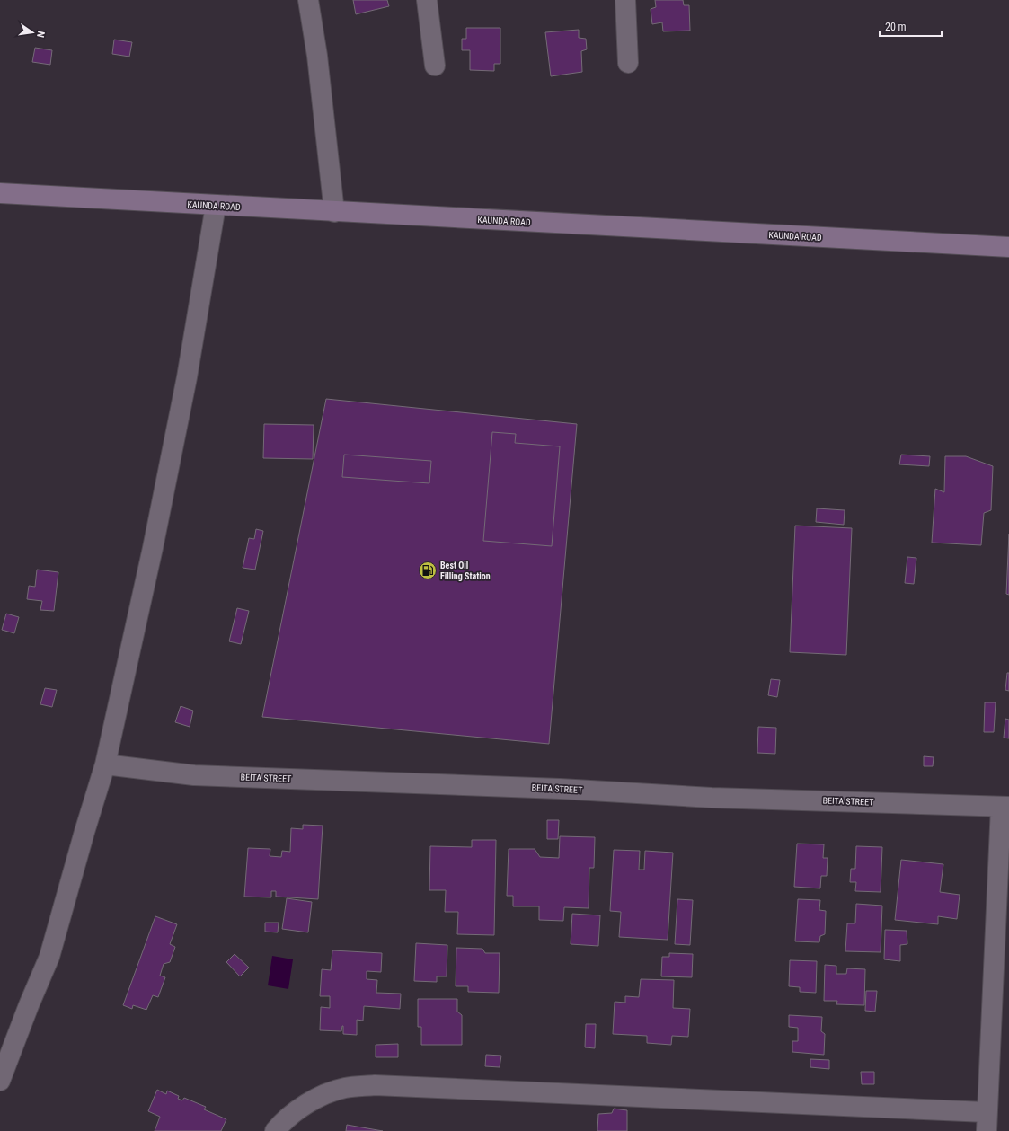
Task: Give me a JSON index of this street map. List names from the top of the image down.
{
  "streets": {
    "main road": ["KAUNDA ROAD"],
    "street": ["BEITA STREET"]
  },
  "places": {
    "fuel station": ["Best Oil Filling Station"]
  },
  "scale_bar": "20 m",
  "north": "right"
}
